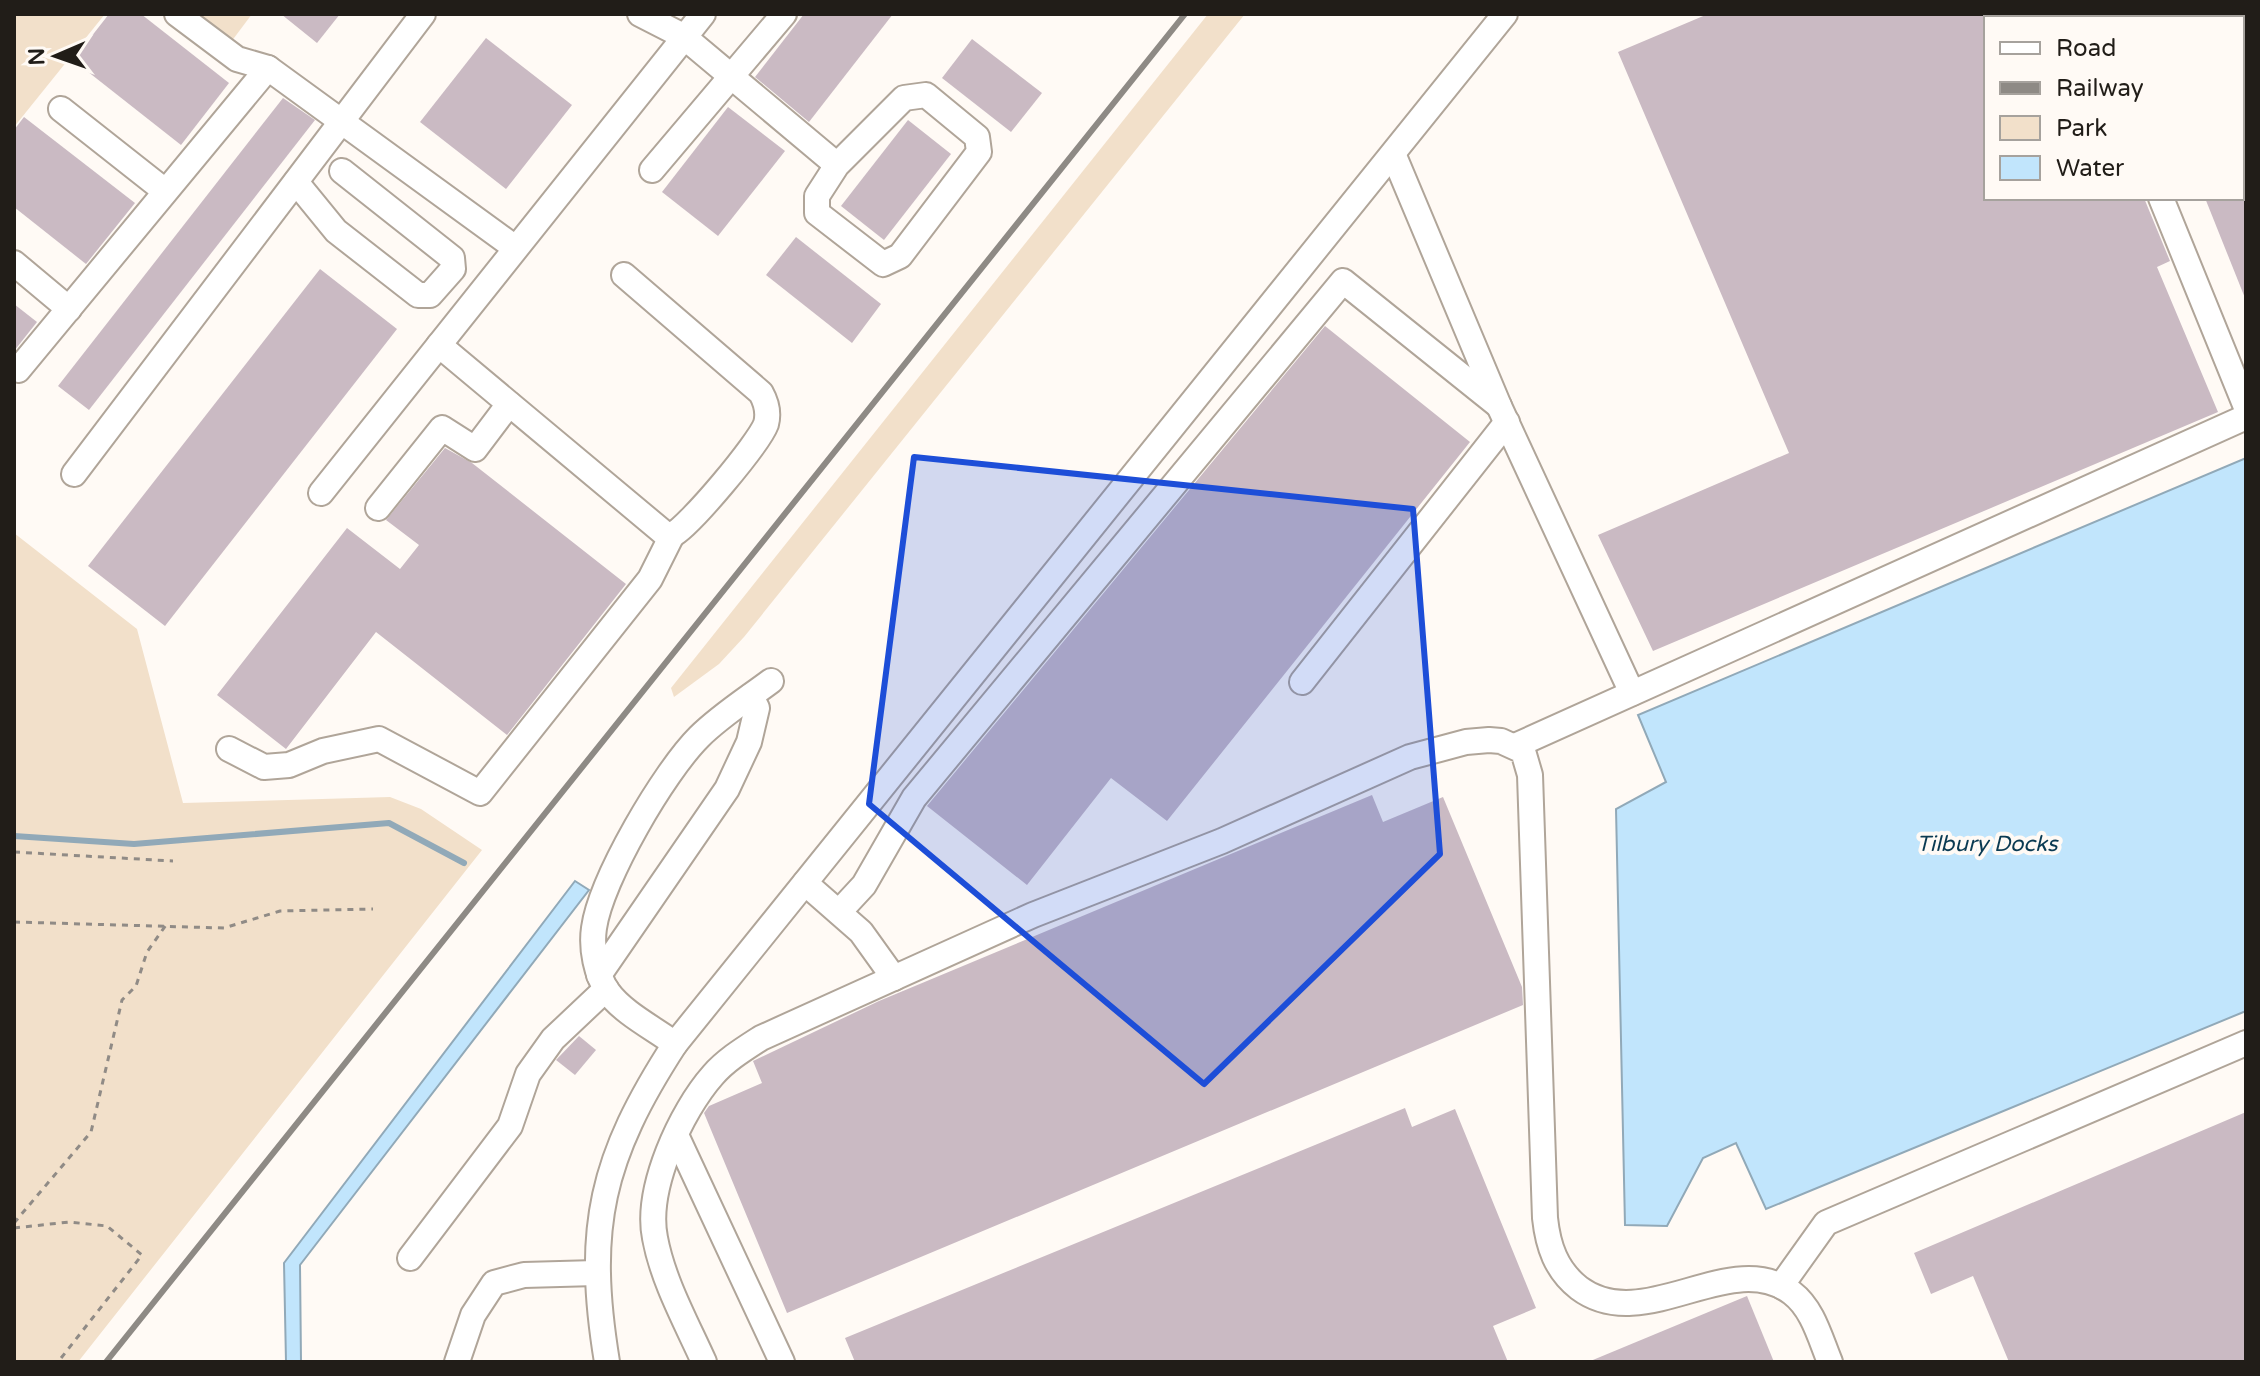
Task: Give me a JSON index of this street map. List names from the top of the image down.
{
  "water": ["Tilbury Docks"],
  "legend": [
    "Road",
    "Railway",
    "Park",
    "Water"
  ],
  "north": "left"
}
